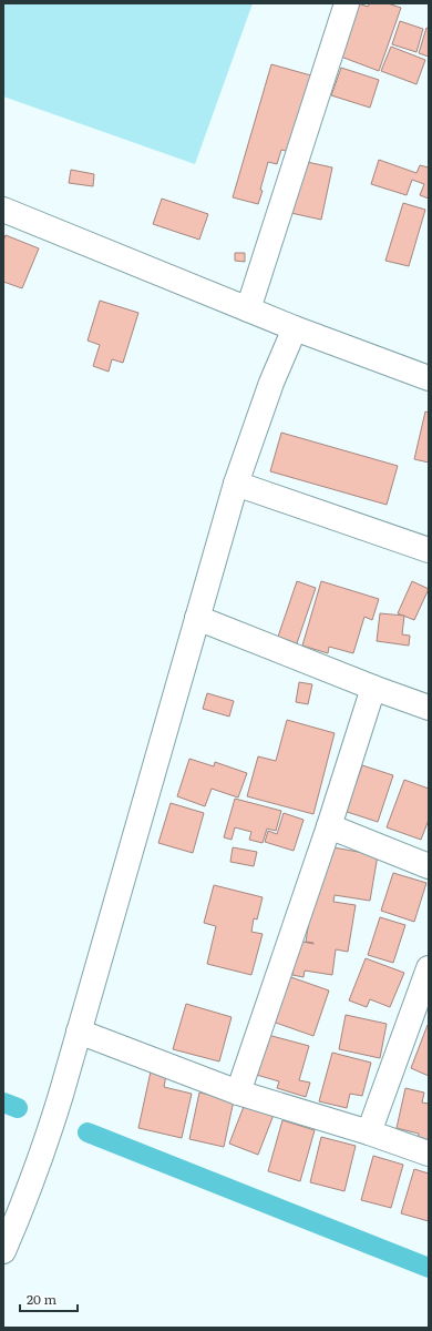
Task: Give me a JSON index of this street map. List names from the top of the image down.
{
  "scale_bar": "20 m"
}
